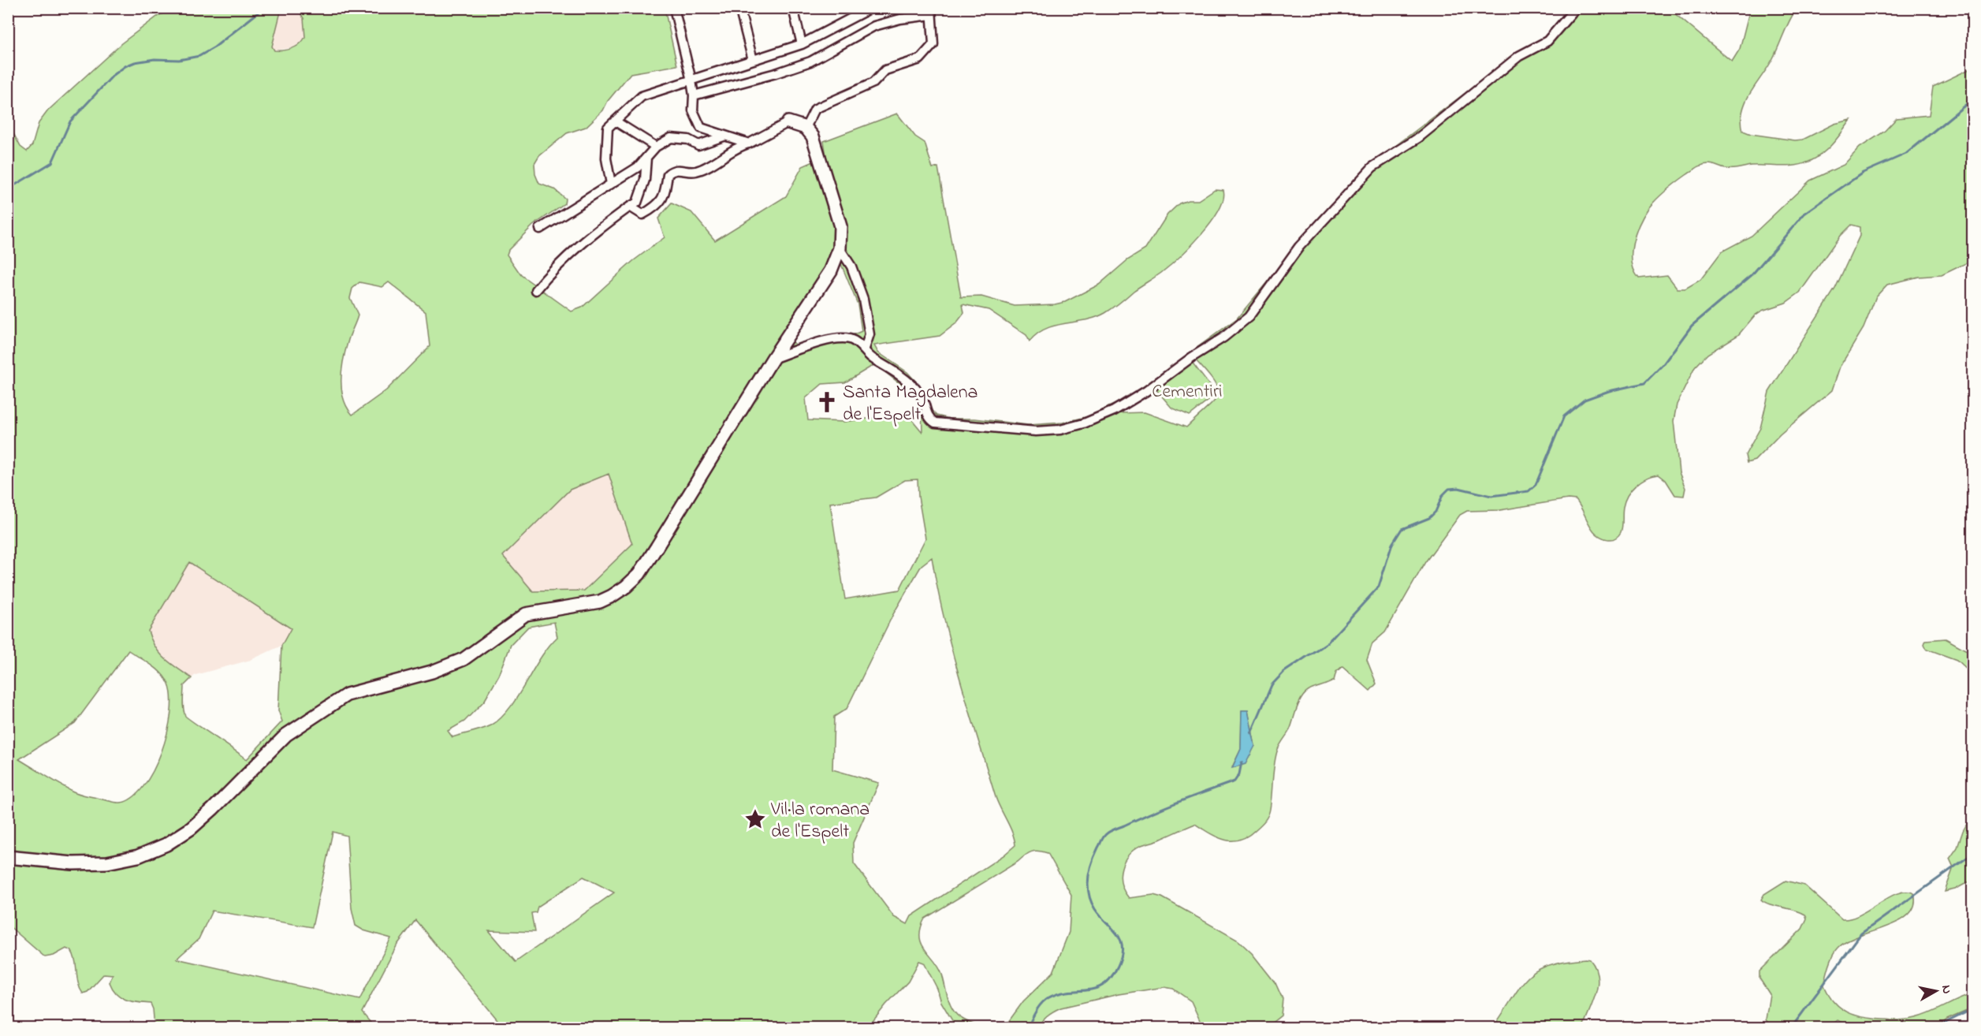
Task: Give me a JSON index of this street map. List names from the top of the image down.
{
  "parks": ["Cementiri"],
  "places": {
    "church": ["Santa Magdalena de l'Espelt"],
    "place": ["Vil·la romana de l'Espelt"]
  },
  "north": "right"
}
